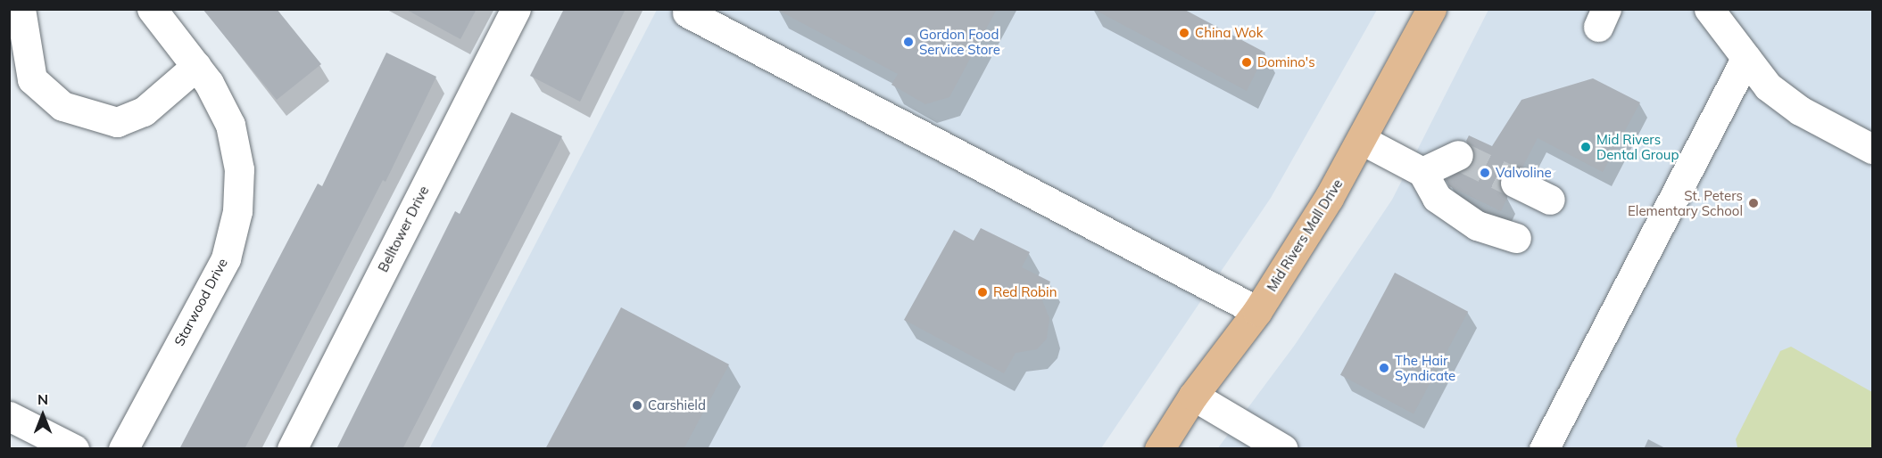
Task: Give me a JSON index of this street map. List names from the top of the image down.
{
  "streets": {
    "main road": ["Mid Rivers Mall Drive"],
    "street": ["Belltower Drive", "Starwood Drive"]
  },
  "places": [
    "China Wok",
    "Gordon Food Service Store",
    "Domino's",
    "Mid Rivers Dental Group",
    "Valvoline",
    "St. Peters Elementary School",
    "Red Robin",
    "The Hair Syndicate",
    "Carshield"
  ],
  "north": "top"
}
